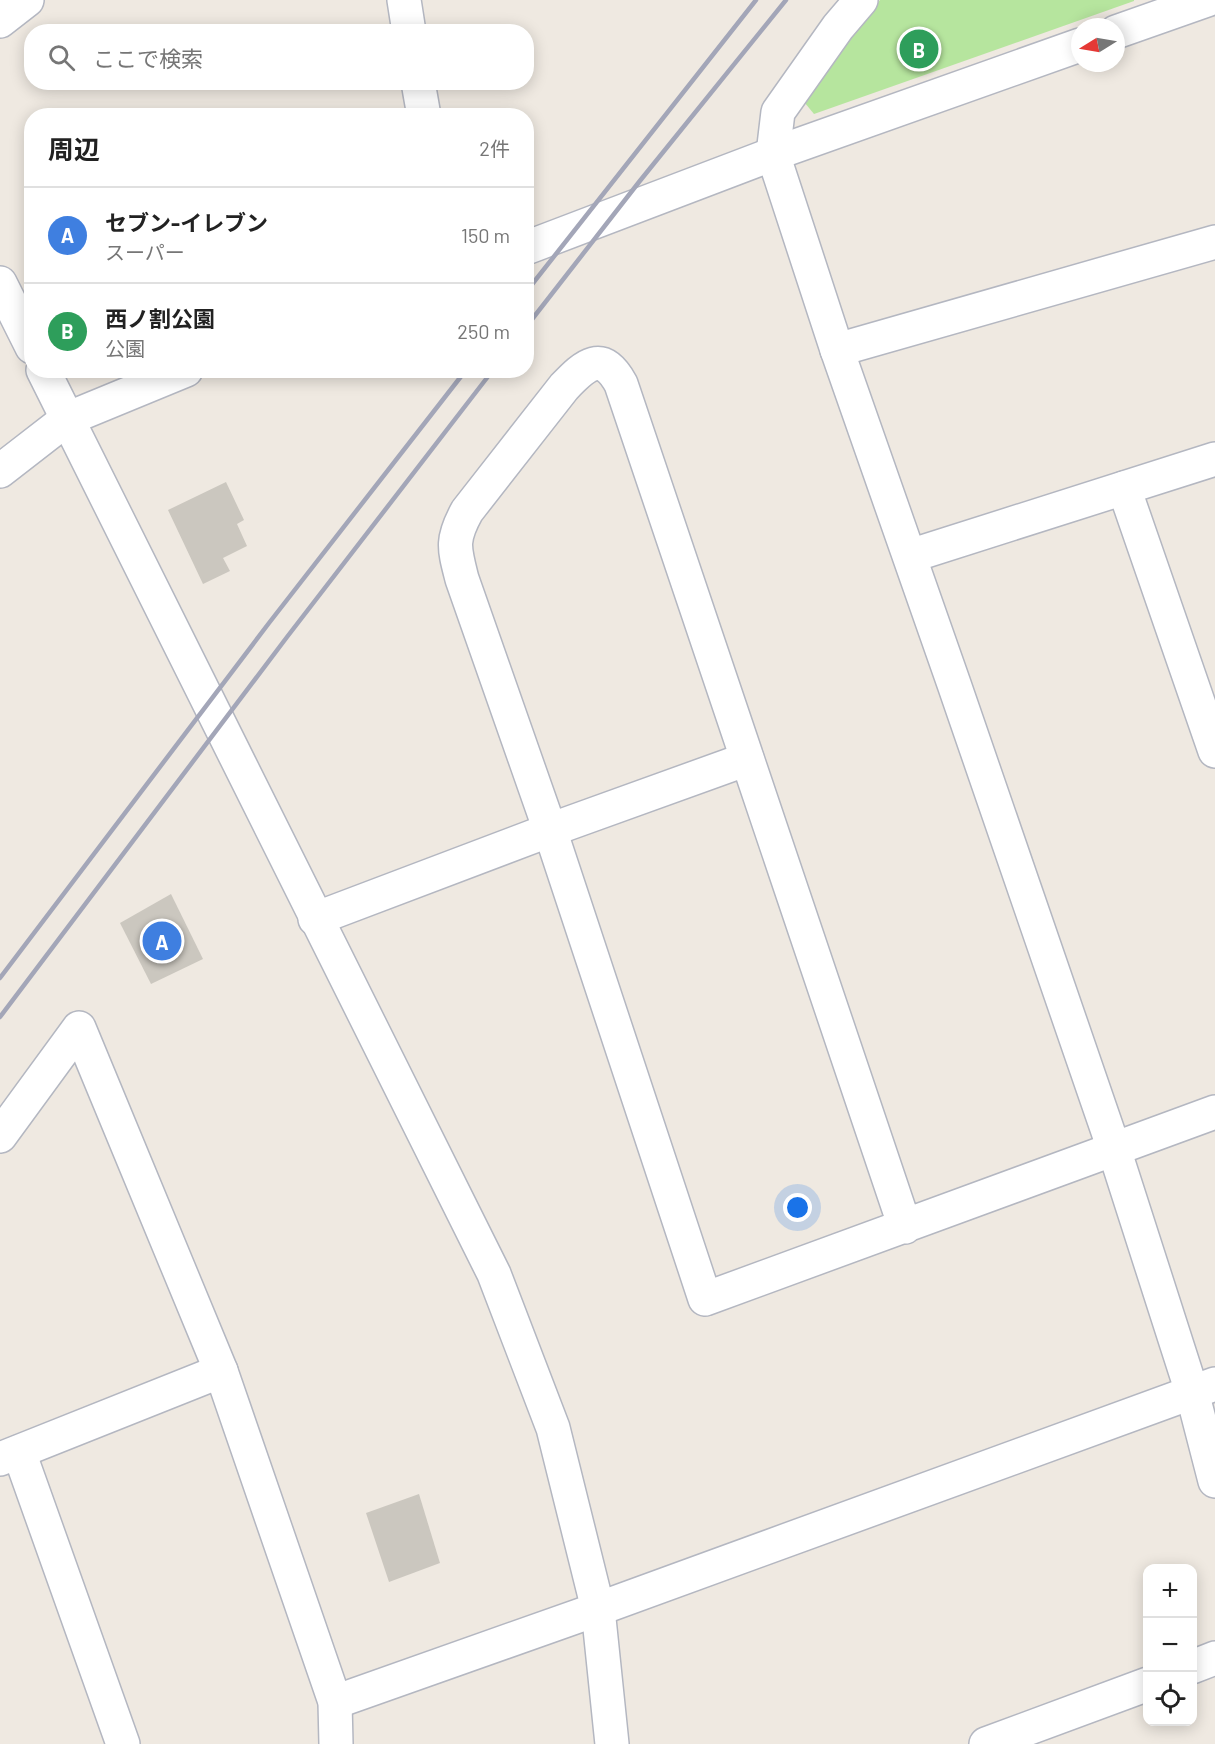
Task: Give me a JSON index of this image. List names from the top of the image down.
{
  "north": "left",
  "page": {
    "search": "ここで検索",
    "pins": ["B", "A"],
    "heading": ["周辺", "2件"],
    "list": [
      {
        "mark": "A",
        "name": "セブン-イレブン",
        "note": "スーパー",
        "value": "150 m"
      },
      {
        "mark": "B",
        "name": "西ノ割公園",
        "note": "公園",
        "value": "250 m"
      }
    ],
    "map_buttons": ["+", "−"]
  }
}
